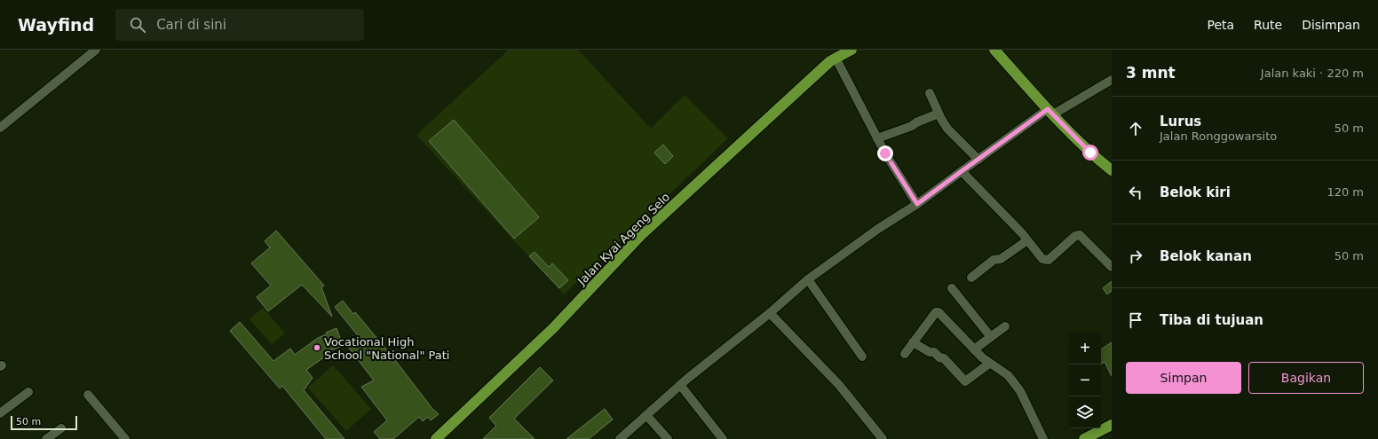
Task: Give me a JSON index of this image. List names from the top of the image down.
{
  "streets": {
    "main road": ["Jalan Kyai Ageng Selo"]
  },
  "places": ["Vocational High School \"National\" Pati"],
  "scale_bar": "50 m",
  "page": {
    "header": "Wayfind",
    "search": "Cari di sini",
    "nav": ["Peta", "Rute", "Disimpan"],
    "heading": ["3 mnt", "Jalan kaki · 220 m"],
    "list": [
      ["Lurus", "Jalan Ronggowarsito", "50 m"],
      ["Belok kiri", "120 m"],
      ["Belok kanan", "50 m"],
      "Tiba di tujuan"
    ],
    "map_buttons": ["+", "−"],
    "buttons": ["Simpan", "Bagikan"],
    "scale": "50 m"
  }
}
